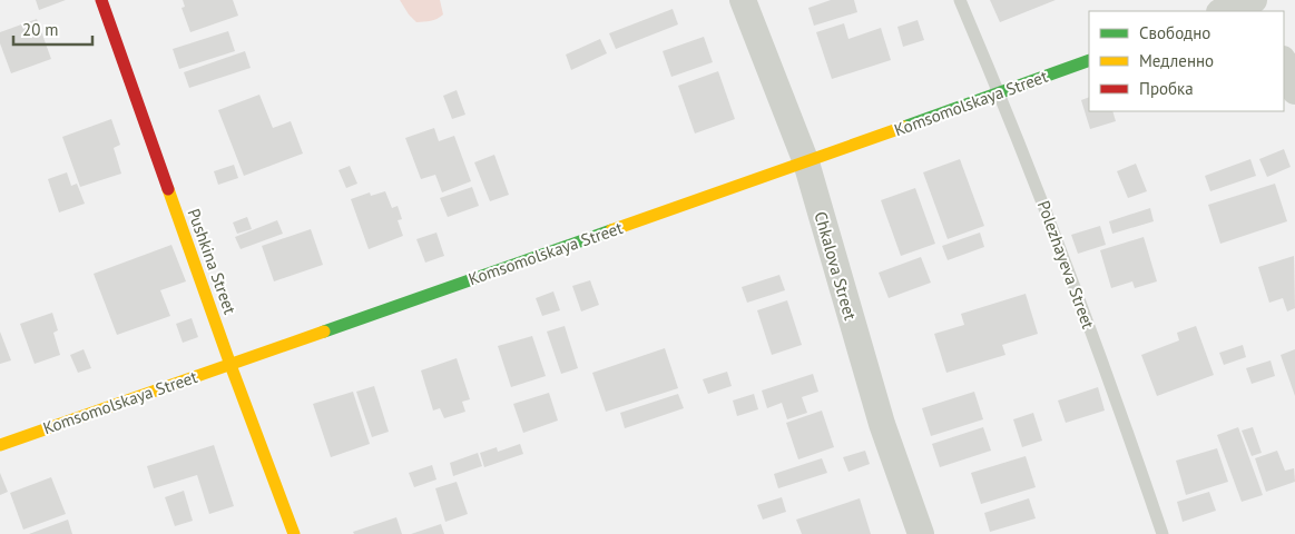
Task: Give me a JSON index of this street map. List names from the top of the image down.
{
  "streets": {
    "street": ["Komsomolskaya Street", "Pushkina Street", "Chkalova Street"],
    "lane": ["Polezhayeva Street"]
  },
  "crossings": [
    ["Komsomolskaya Street", "Pushkina Street"],
    ["Komsomolskaya Street", "Polezhayeva Street"],
    ["Komsomolskaya Street", "Chkalova Street"]
  ],
  "legend": ["Свободно", "Медленно", "Пробка"],
  "scale_bar": "20 m"
}
